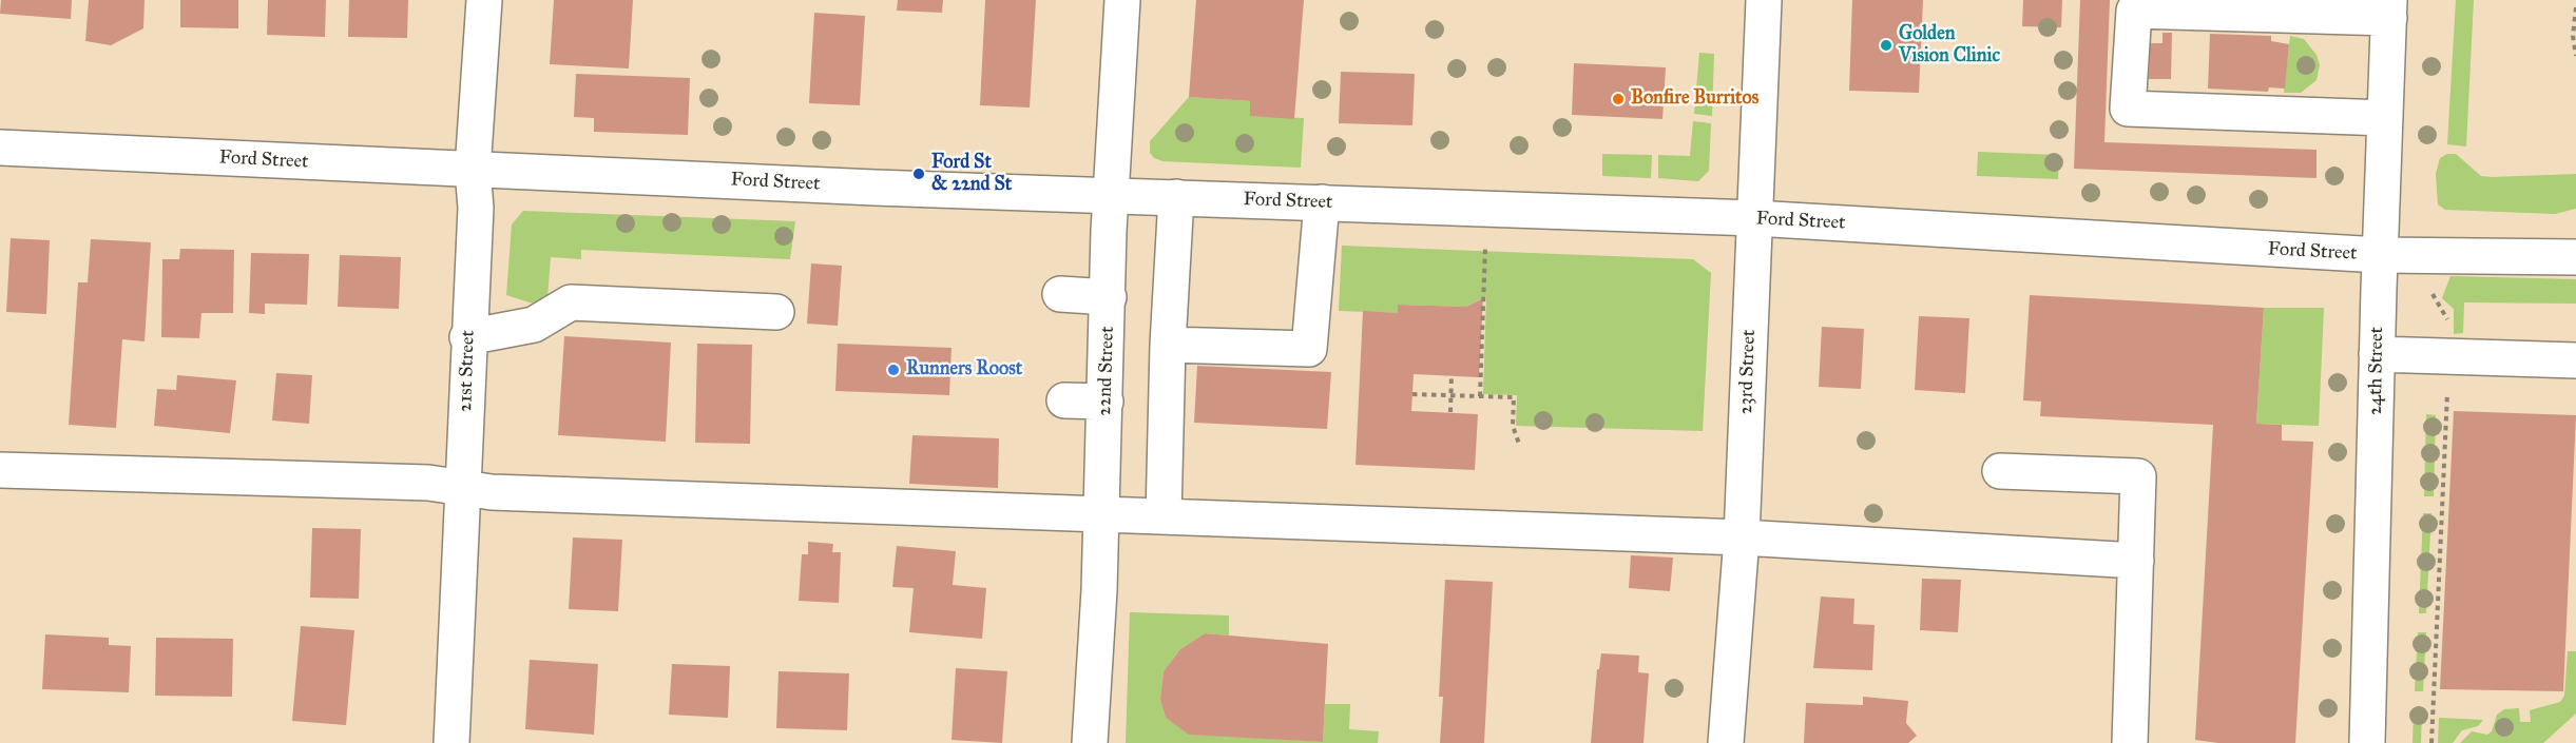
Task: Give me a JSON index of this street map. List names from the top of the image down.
{
  "streets": {
    "street": [
      "Ford Street",
      "21st Street",
      "22nd Street",
      "24th Street",
      "23rd Street"
    ]
  },
  "crossings": [
    ["Ford Street", "21st Street"],
    ["Ford Street", "22nd Street"],
    ["Ford Street", "24th Street"],
    ["Ford Street", "23rd Street"]
  ],
  "places": [
    "Golden Vision Clinic",
    "Bonfire Burritos",
    "Ford St & 22nd St",
    "Runners Roost"
  ]
}
